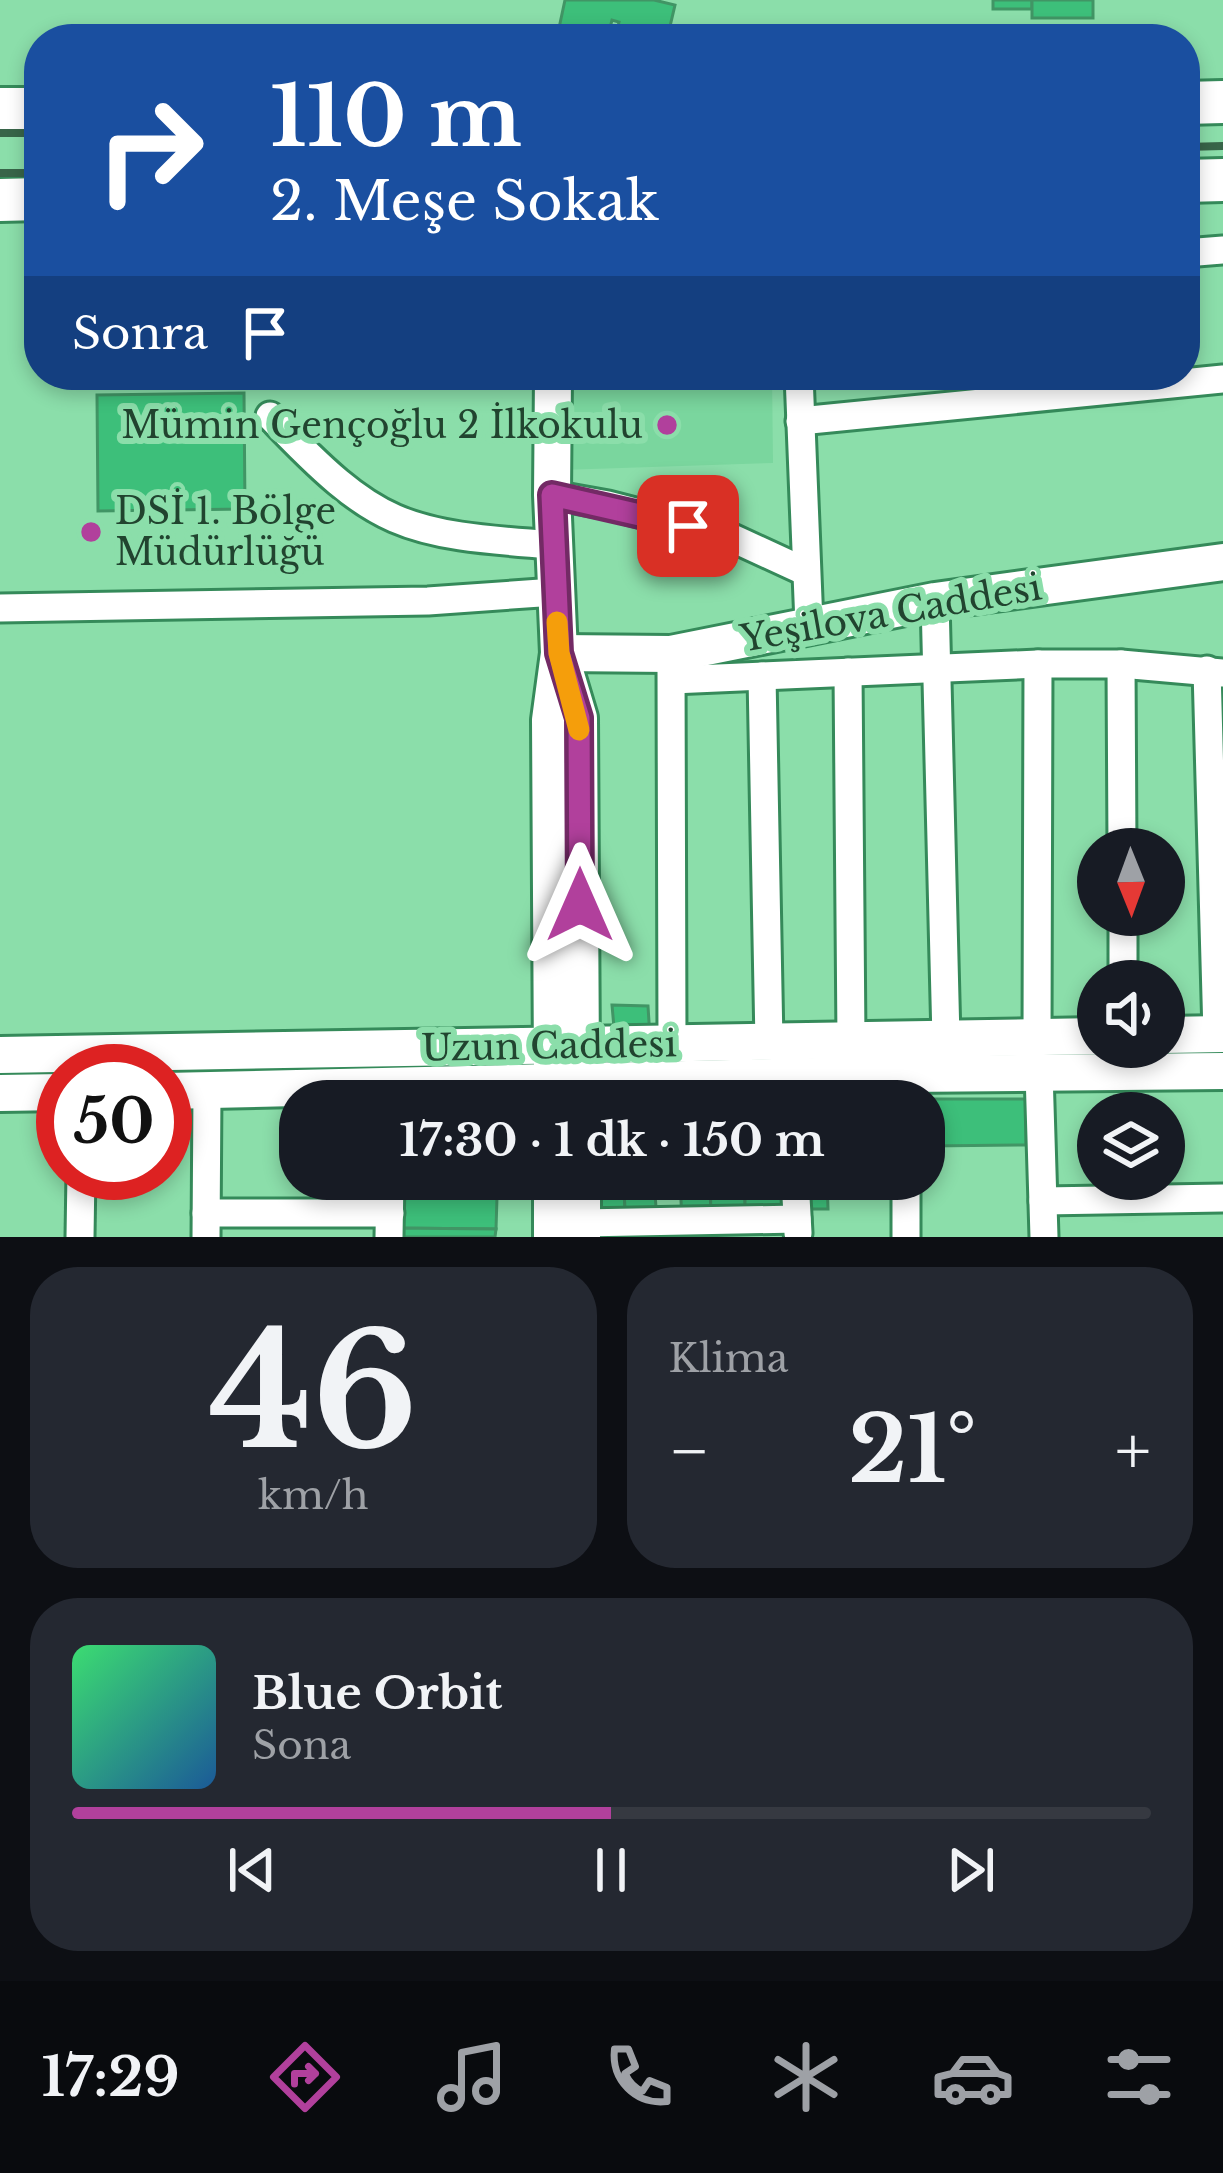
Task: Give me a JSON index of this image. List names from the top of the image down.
{
  "streets": {
    "main road": ["Yeşilova Caddesi", "Uzun Caddesi"]
  },
  "places": ["Mümin Gençoğlu 2 İlkokulu", "DSİ 1. Bölge Müdürlüğü"],
  "north": "bottom",
  "page": {
    "turn": ["110 m", "2. Meşe Sokak"],
    "then": "Sonra",
    "limit": "50",
    "trip": "17:30 · 1 dk · 150 m",
    "tile": [
      ["46", "km/h"],
      "Klima"
    ],
    "heat": ["−", "21°", "+"],
    "song": ["Blue Orbit", "Sona"],
    "tabs": "17:29"
  }
}
